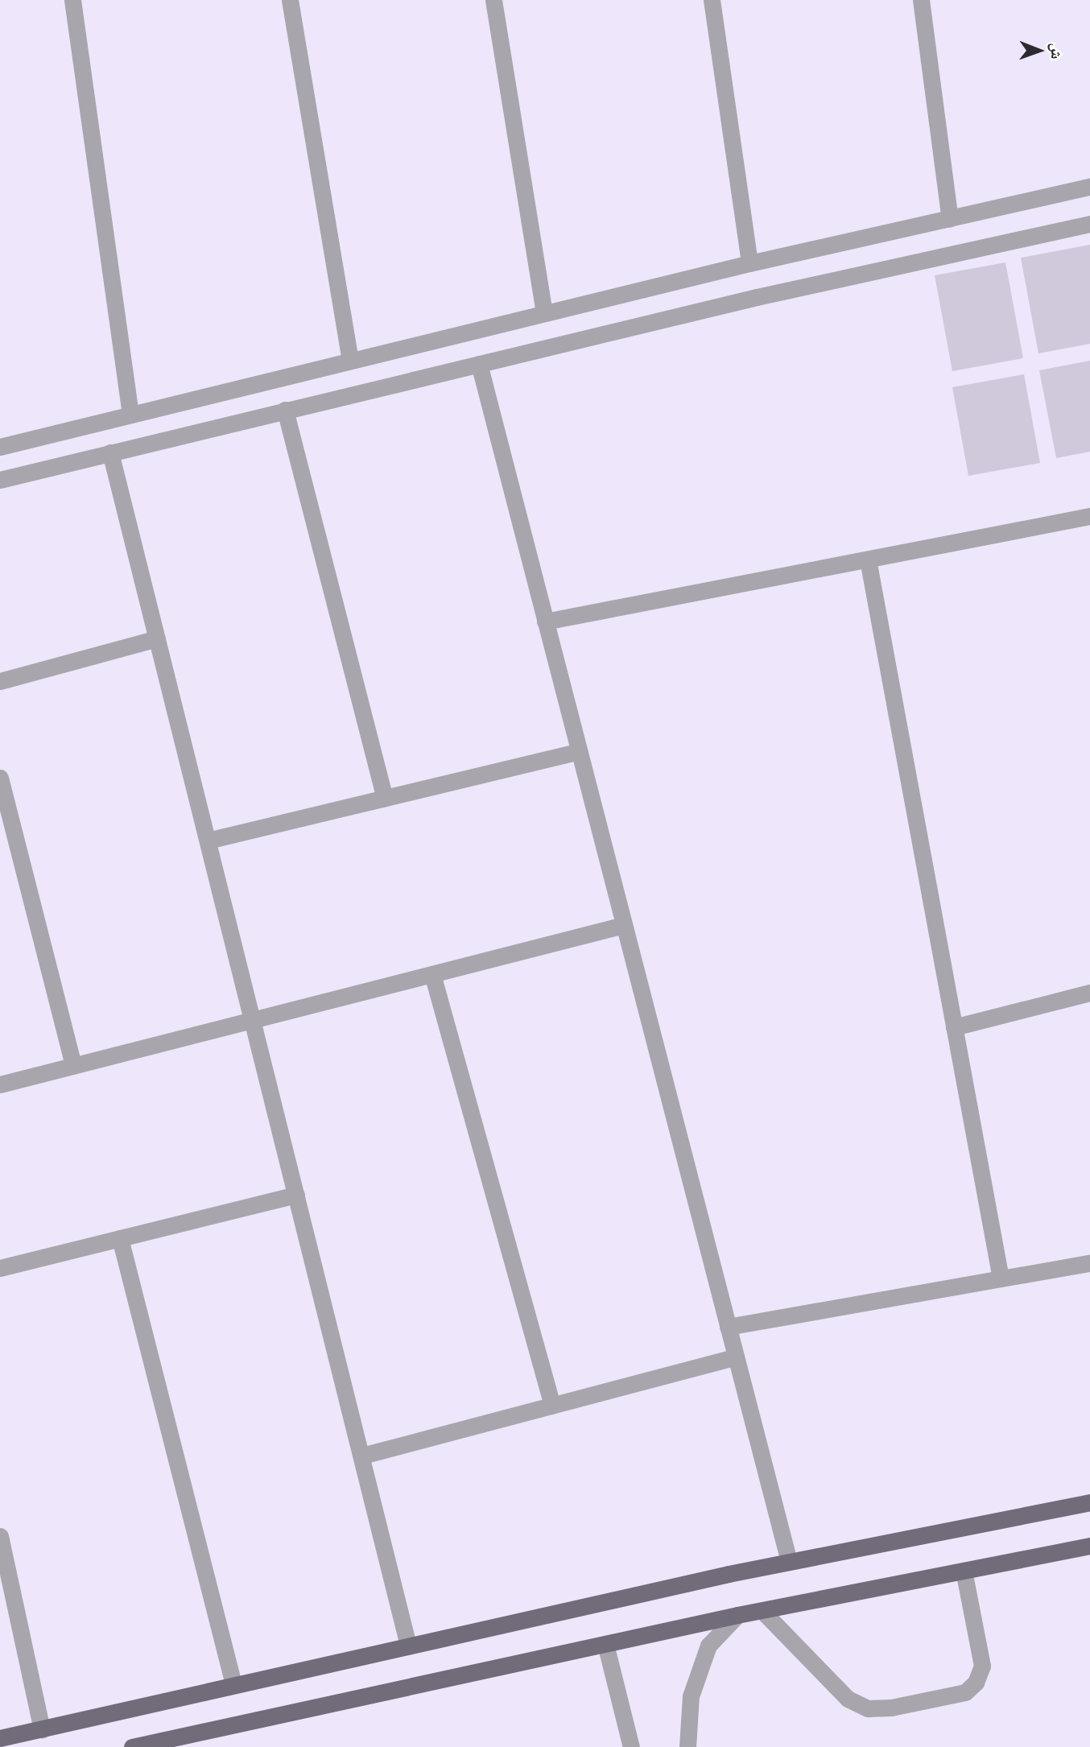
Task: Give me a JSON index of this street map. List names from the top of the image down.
{
  "north": "right"
}
